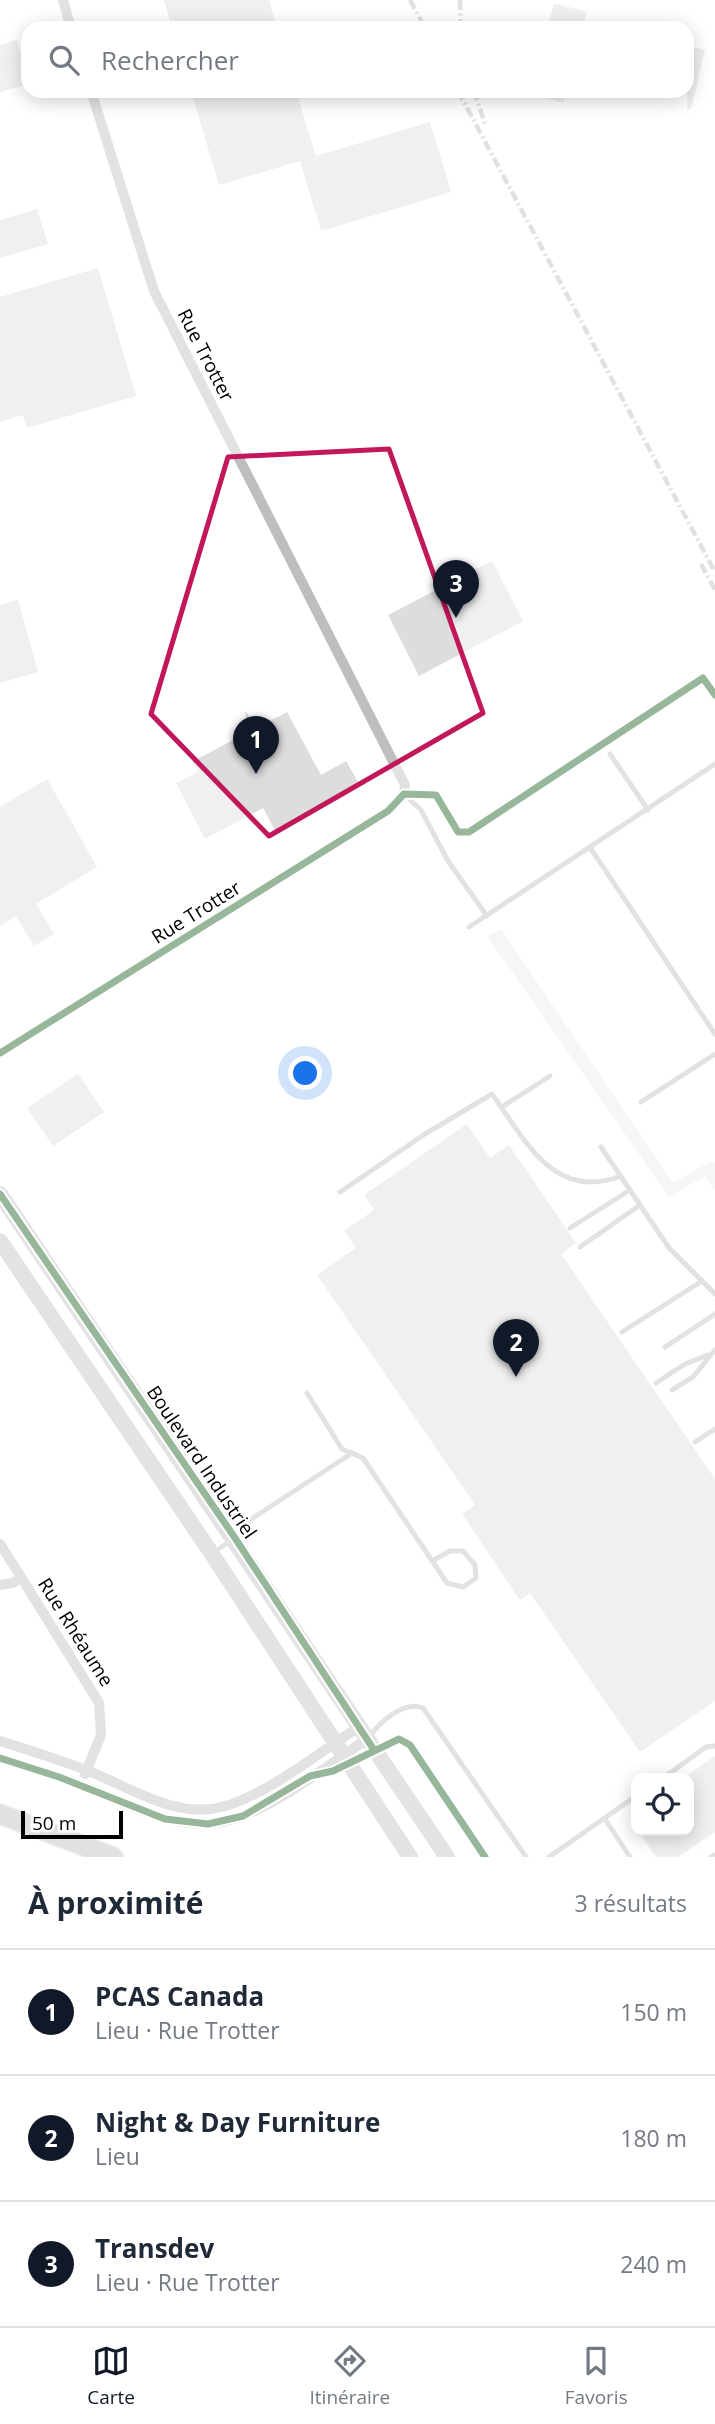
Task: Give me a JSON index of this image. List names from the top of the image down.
{
  "streets": {
    "street": ["Rue Trotter", "Boulevard Industriel", "Rue Rhéaume"]
  },
  "scale_bar": "50 m",
  "page": {
    "search": "Rechercher",
    "pins": ["3", "1", "2"],
    "scale": "50 m",
    "heading": ["À proximité", "3 résultats"],
    "list": [
      {
        "mark": "1",
        "name": "PCAS Canada",
        "note": "Lieu · Rue Trotter",
        "value": "150 m"
      },
      {
        "mark": "2",
        "name": "Night & Day Furniture",
        "note": "Lieu",
        "value": "180 m"
      },
      {
        "mark": "3",
        "name": "Transdev",
        "note": "Lieu · Rue Trotter",
        "value": "240 m"
      }
    ],
    "nav": ["Carte", "Itinéraire", "Favoris"]
  }
}
